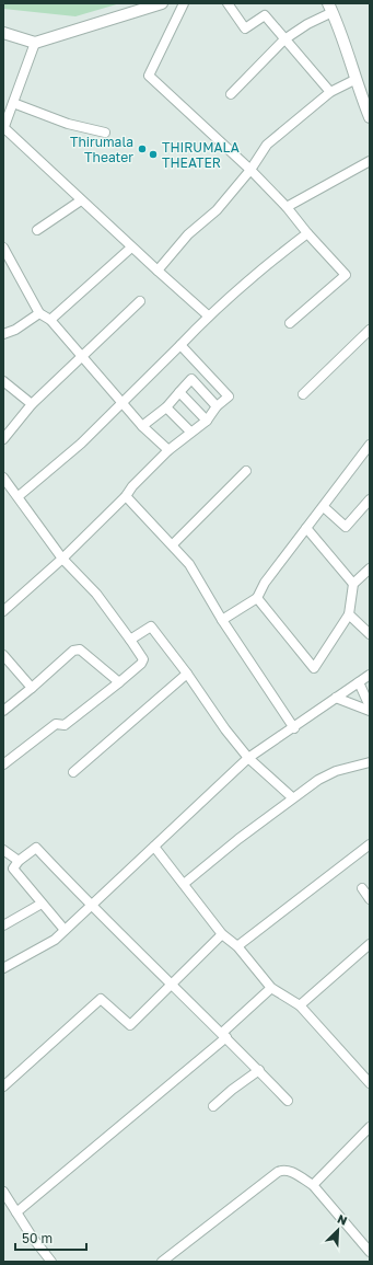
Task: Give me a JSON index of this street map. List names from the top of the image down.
{
  "places": ["Thirumala Theater", "THIRUMALA THEATER"],
  "scale_bar": "50 m",
  "north": "top right"
}
